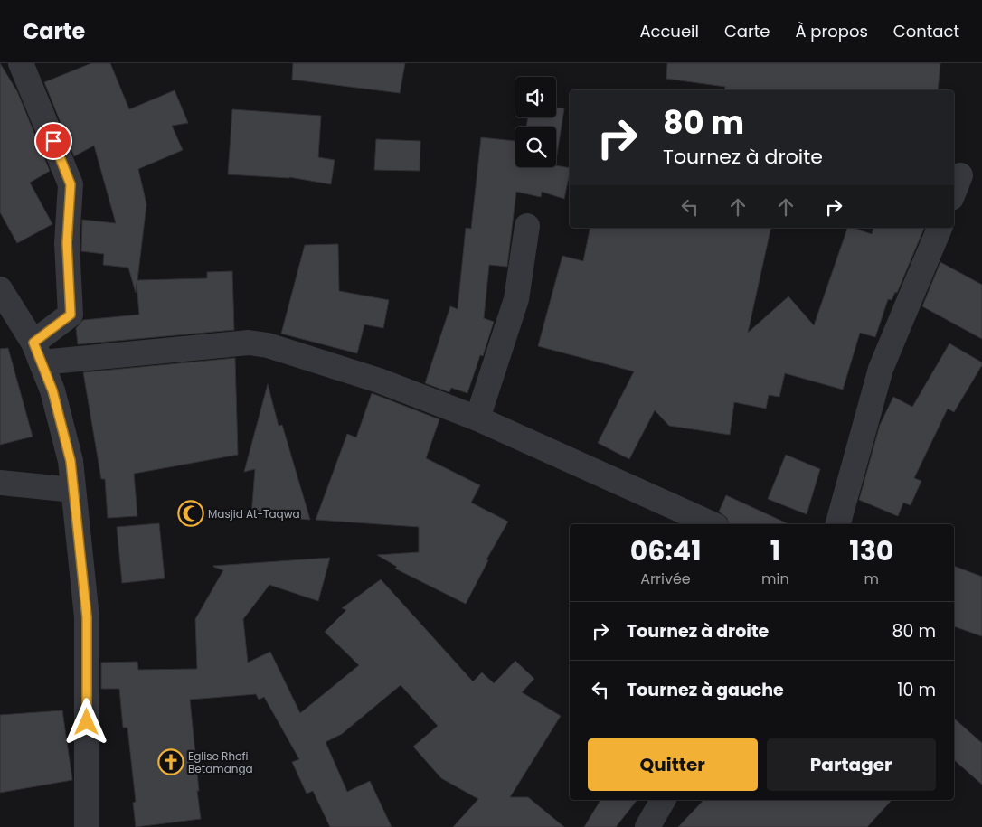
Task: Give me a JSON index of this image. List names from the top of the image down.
{
  "places": {
    "mosque": ["Masjid At-Taqwa"],
    "church": ["Eglise Rhefi Betamanga"]
  },
  "page": {
    "header": "Carte",
    "nav": [
      "Accueil",
      "Carte",
      "À propos",
      "Contact"
    ],
    "turn": ["80 m", "Tournez à droite"],
    "eta": [
      "06:41",
      "Arrivée",
      "1",
      "min",
      "130",
      "m"
    ],
    "list": [
      {
        "name": "Tournez à droite",
        "value": "80 m"
      },
      {
        "name": "Tournez à gauche",
        "value": "10 m"
      }
    ],
    "buttons": ["Quitter", "Partager"]
  }
}
